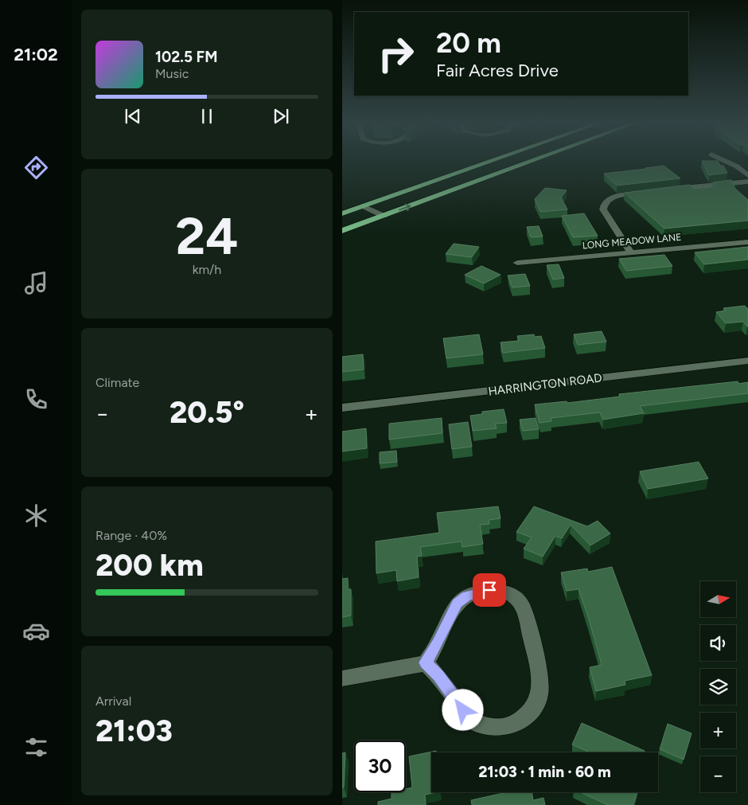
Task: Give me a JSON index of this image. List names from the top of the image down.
{
  "streets": {
    "street": ["LONG MEADOW LANE", "HARRINGTON ROAD"]
  },
  "north": "right",
  "page": {
    "tabs": "21:02",
    "turn": ["20 m", "Fair Acres Drive"],
    "song": ["102.5 FM", "Music"],
    "tile": [
      ["24", "km/h"],
      "Climate",
      ["Range · 40%", "200 km"],
      ["Arrival", "21:03"]
    ],
    "heat": ["−", "20.5°", "+"],
    "map_buttons": ["+", "−"],
    "limit": "30",
    "trip": "21:03 · 1 min · 60 m"
  }
}
